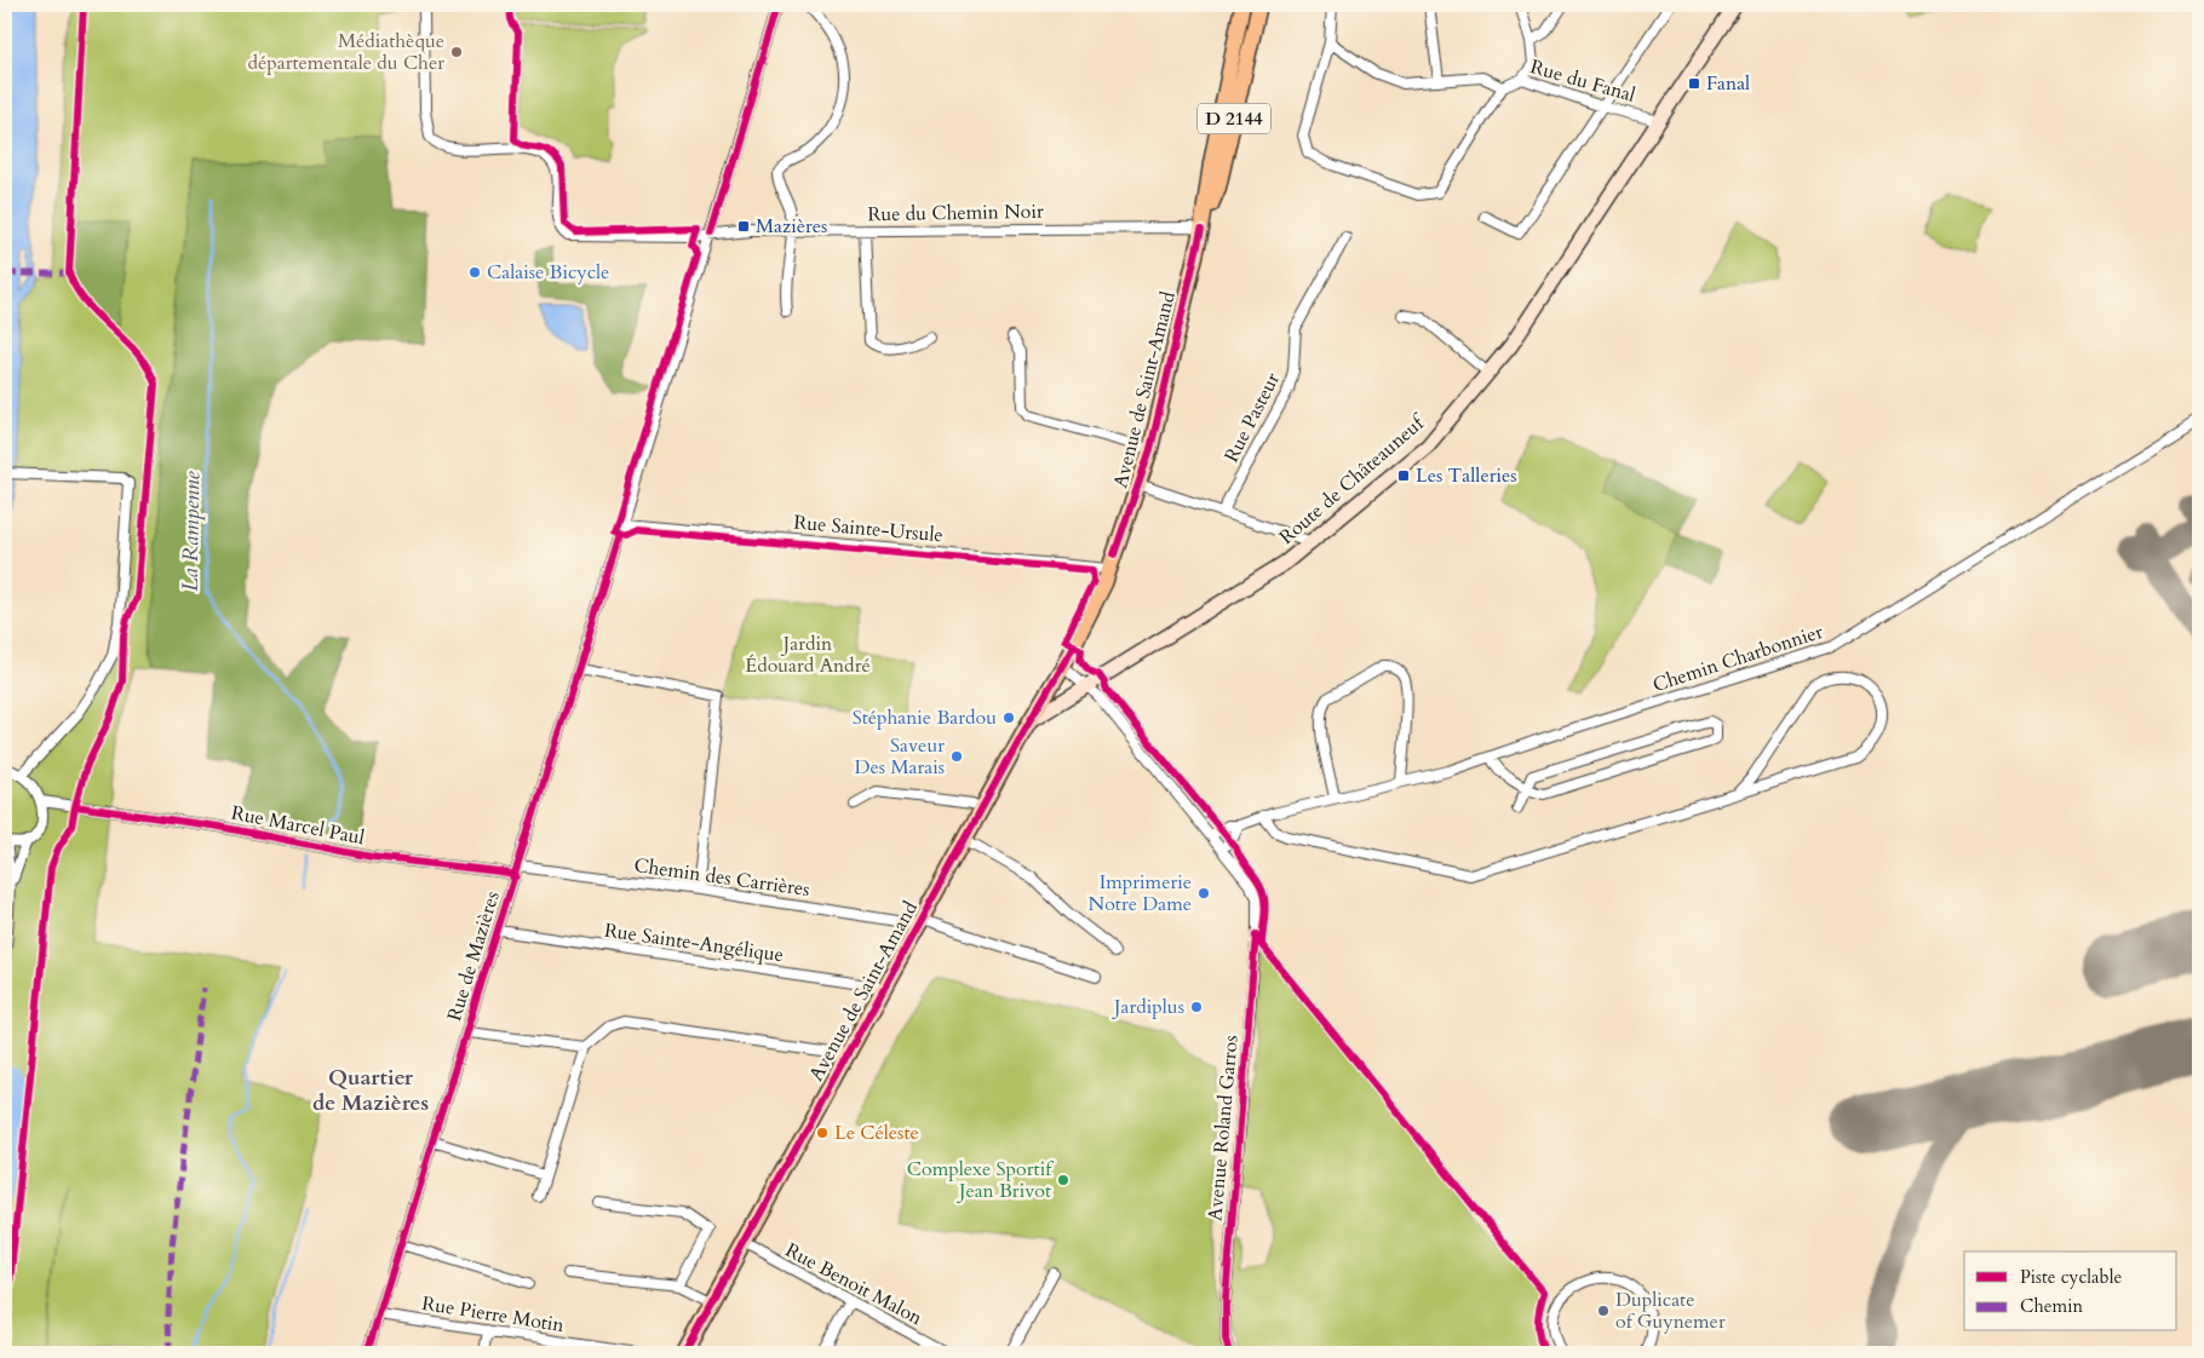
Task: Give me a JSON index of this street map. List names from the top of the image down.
{
  "streets": {
    "main road": ["D 2144", "Avenue de Saint-Amand", "Route de Châteauneuf"],
    "street": [
      "Rue du Fanal",
      "Rue du Chemin Noir",
      "Rue Pasteur",
      "Rue Sainte-Ursule",
      "Chemin Charbonnier",
      "Rue Marcel Paul",
      "Chemin des Carrières",
      "Rue Sainte-Angélique",
      "Rue de Mazières",
      "Avenue Roland Garros",
      "Rue Benoit Malon",
      "Rue Pierre Motin"
    ]
  },
  "crossings": [
    ["Rue du Fanal", "Route de Châteauneuf"],
    ["Rue du Chemin Noir", "Avenue de Saint-Amand"],
    ["Rue du Chemin Noir", "Rue de Mazières"],
    ["Avenue de Saint-Amand", "Route de Châteauneuf"],
    ["Avenue de Saint-Amand", "Rue Sainte-Ursule"],
    ["Avenue de Saint-Amand", "Chemin des Carrières"],
    ["Avenue de Saint-Amand", "Rue Sainte-Angélique"],
    ["Avenue de Saint-Amand", "Avenue Roland Garros"],
    ["Avenue de Saint-Amand", "Rue Benoit Malon"],
    ["Route de Châteauneuf", "Avenue Roland Garros"],
    ["Rue Sainte-Ursule", "Rue de Mazières"],
    ["Chemin Charbonnier", "Avenue Roland Garros"],
    ["Rue Marcel Paul", "Chemin des Carrières"],
    ["Rue Marcel Paul", "Rue de Mazières"],
    ["Chemin des Carrières", "Rue de Mazières"],
    ["Rue Sainte-Angélique", "Rue de Mazières"],
    ["Rue de Mazières", "Rue Pierre Motin"]
  ],
  "districts": ["Quartier de Mazières"],
  "water": ["La Rampenne"],
  "parks": ["Jardin Édouard André"],
  "places": {
    "other": [
      "Médiathèque départementale du Cher",
      "Calaise Bicycle",
      "Stéphanie Bardou",
      "Saveur Des Marais",
      "Imprimerie Notre Dame",
      "Jardiplus",
      "Le Céleste",
      "Complexe Sportif Jean Brivot",
      "Duplicate of Guynemer"
    ],
    "transit": ["Fanal", "Mazières", "Les Talleries"]
  },
  "legend": ["Piste cyclable", "Chemin"]
}
